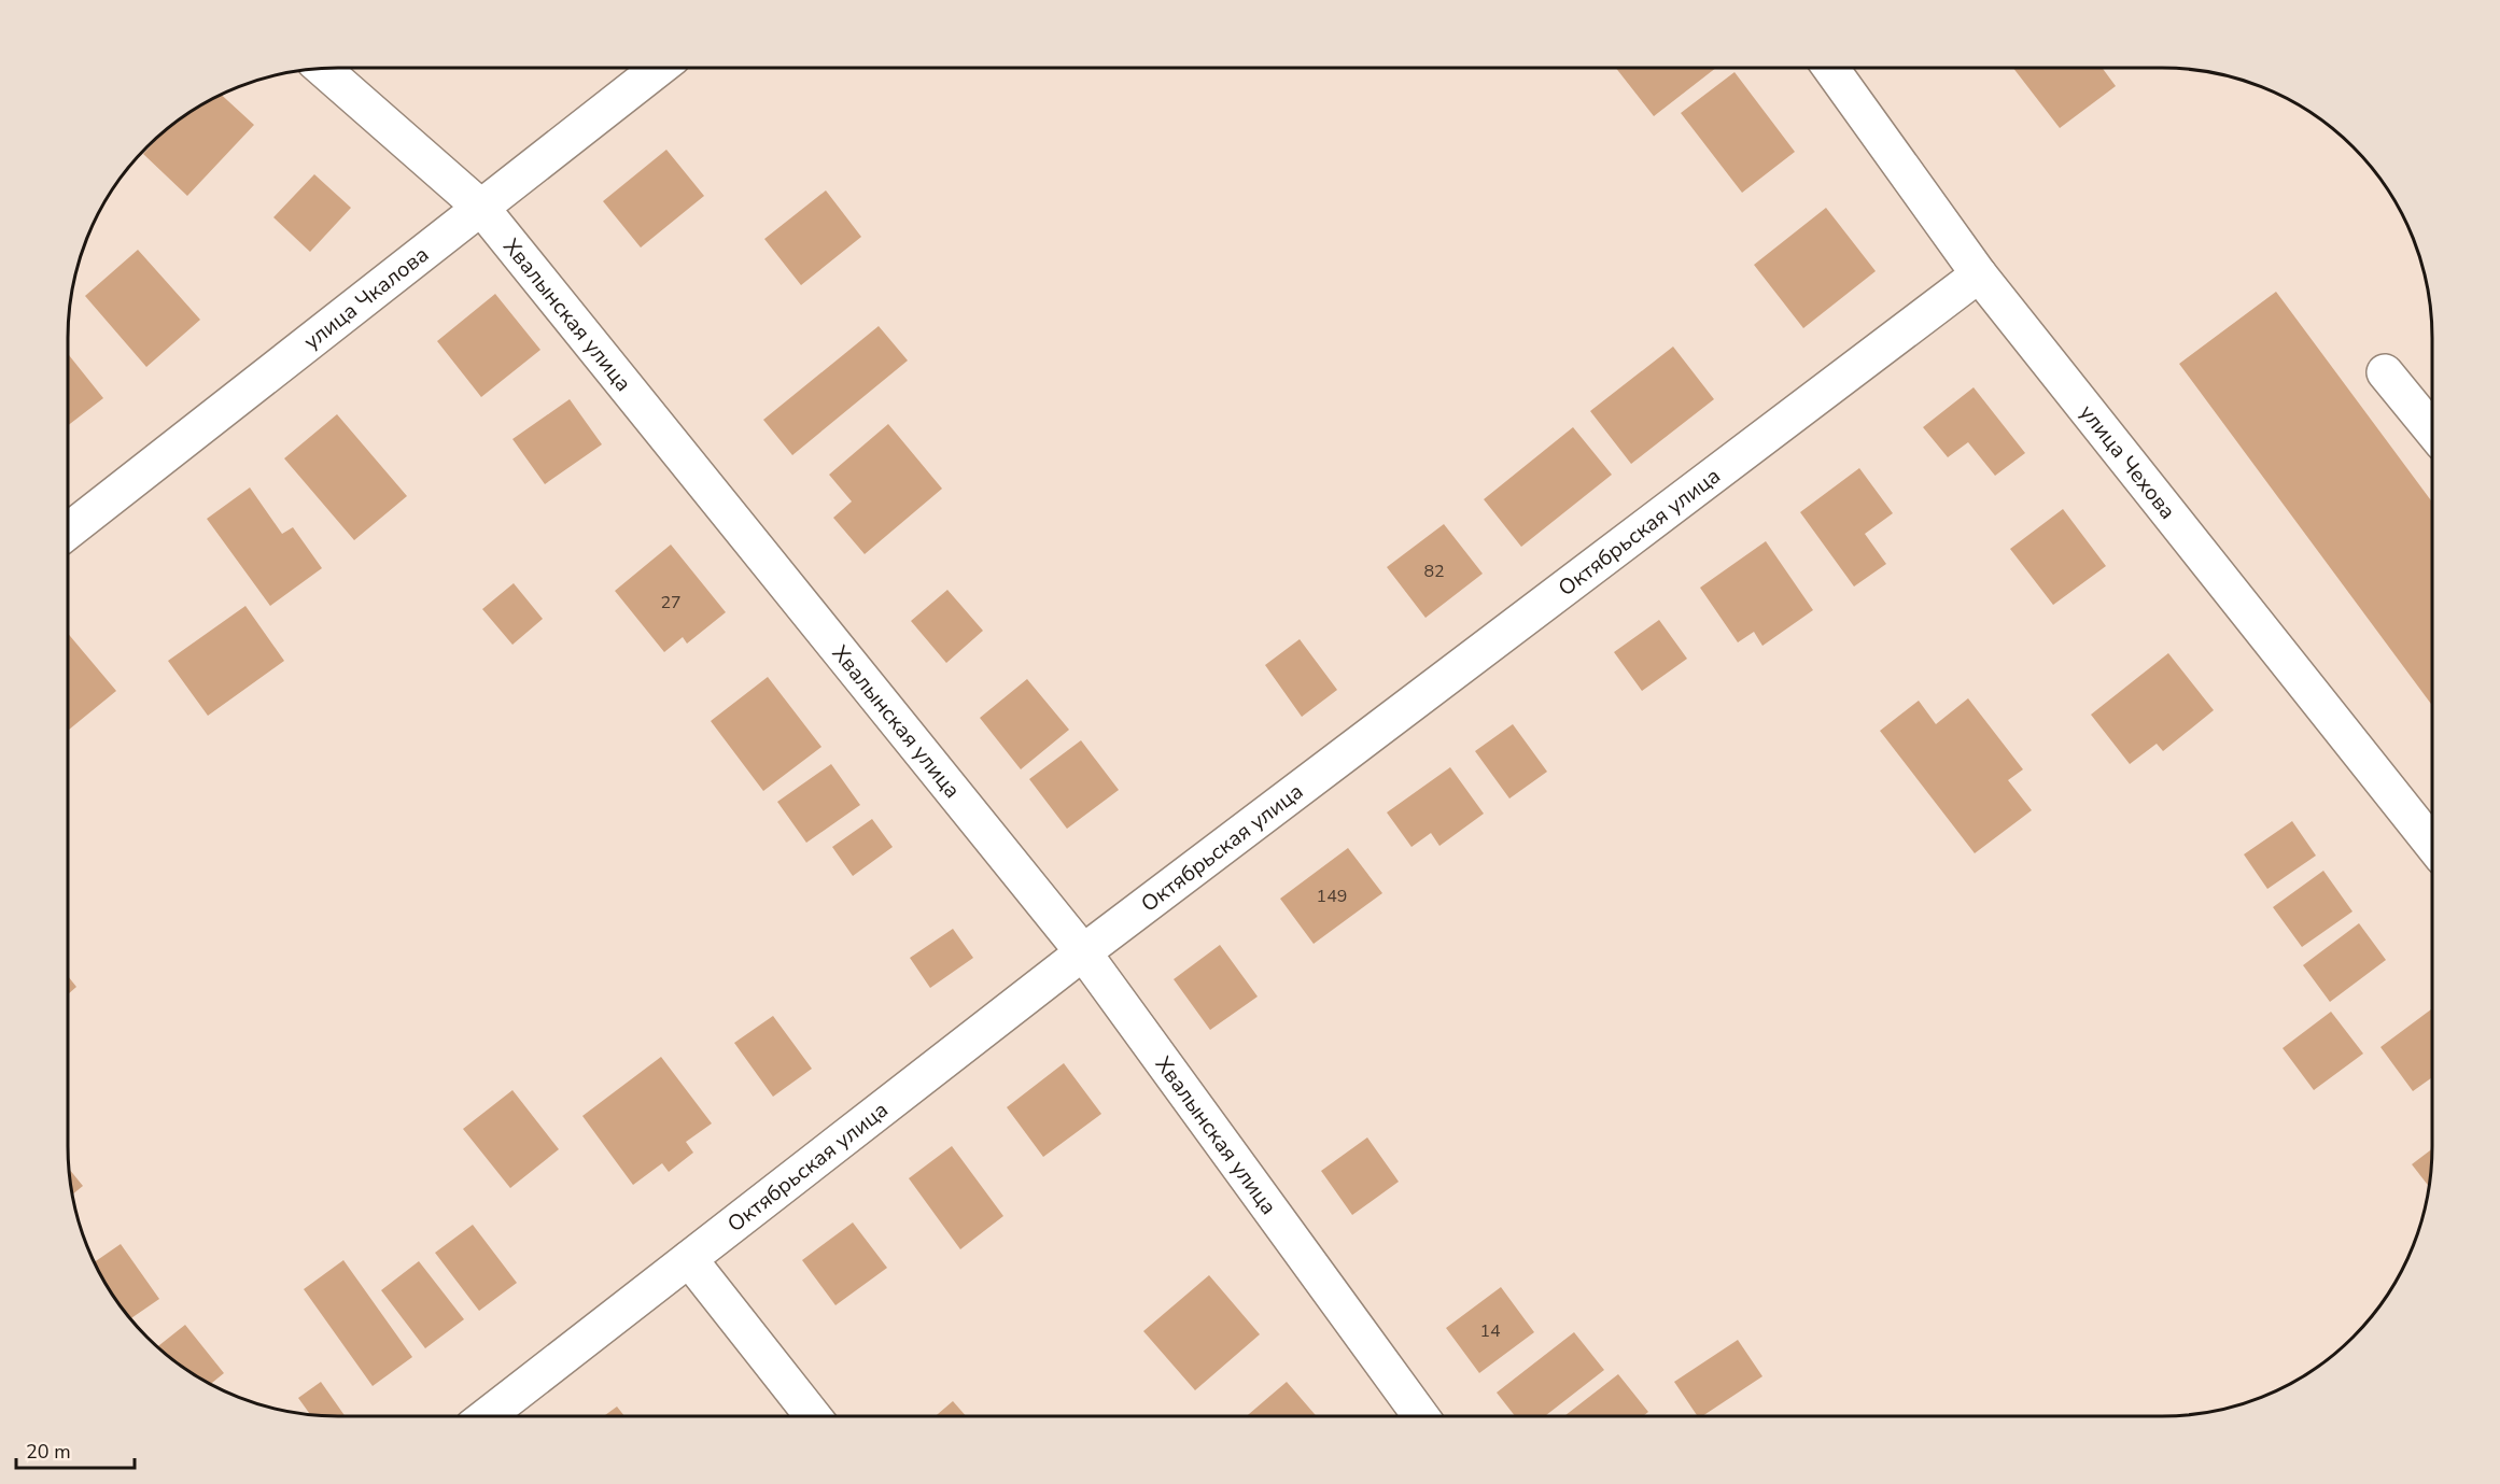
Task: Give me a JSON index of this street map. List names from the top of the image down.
{
  "streets": {
    "street": [
      "улица Чкалова",
      "Хвалынская улица",
      "улица Чехова",
      "Октябрьская улица"
    ]
  },
  "crossings": [
    ["улица Чкалова", "Хвалынская улица"],
    ["Хвалынская улица", "Октябрьская улица"],
    ["улица Чехова", "Октябрьская улица"]
  ],
  "house_numbers": [
    "82",
    "27",
    "149",
    "14"
  ],
  "scale_bar": "20 m"
}
